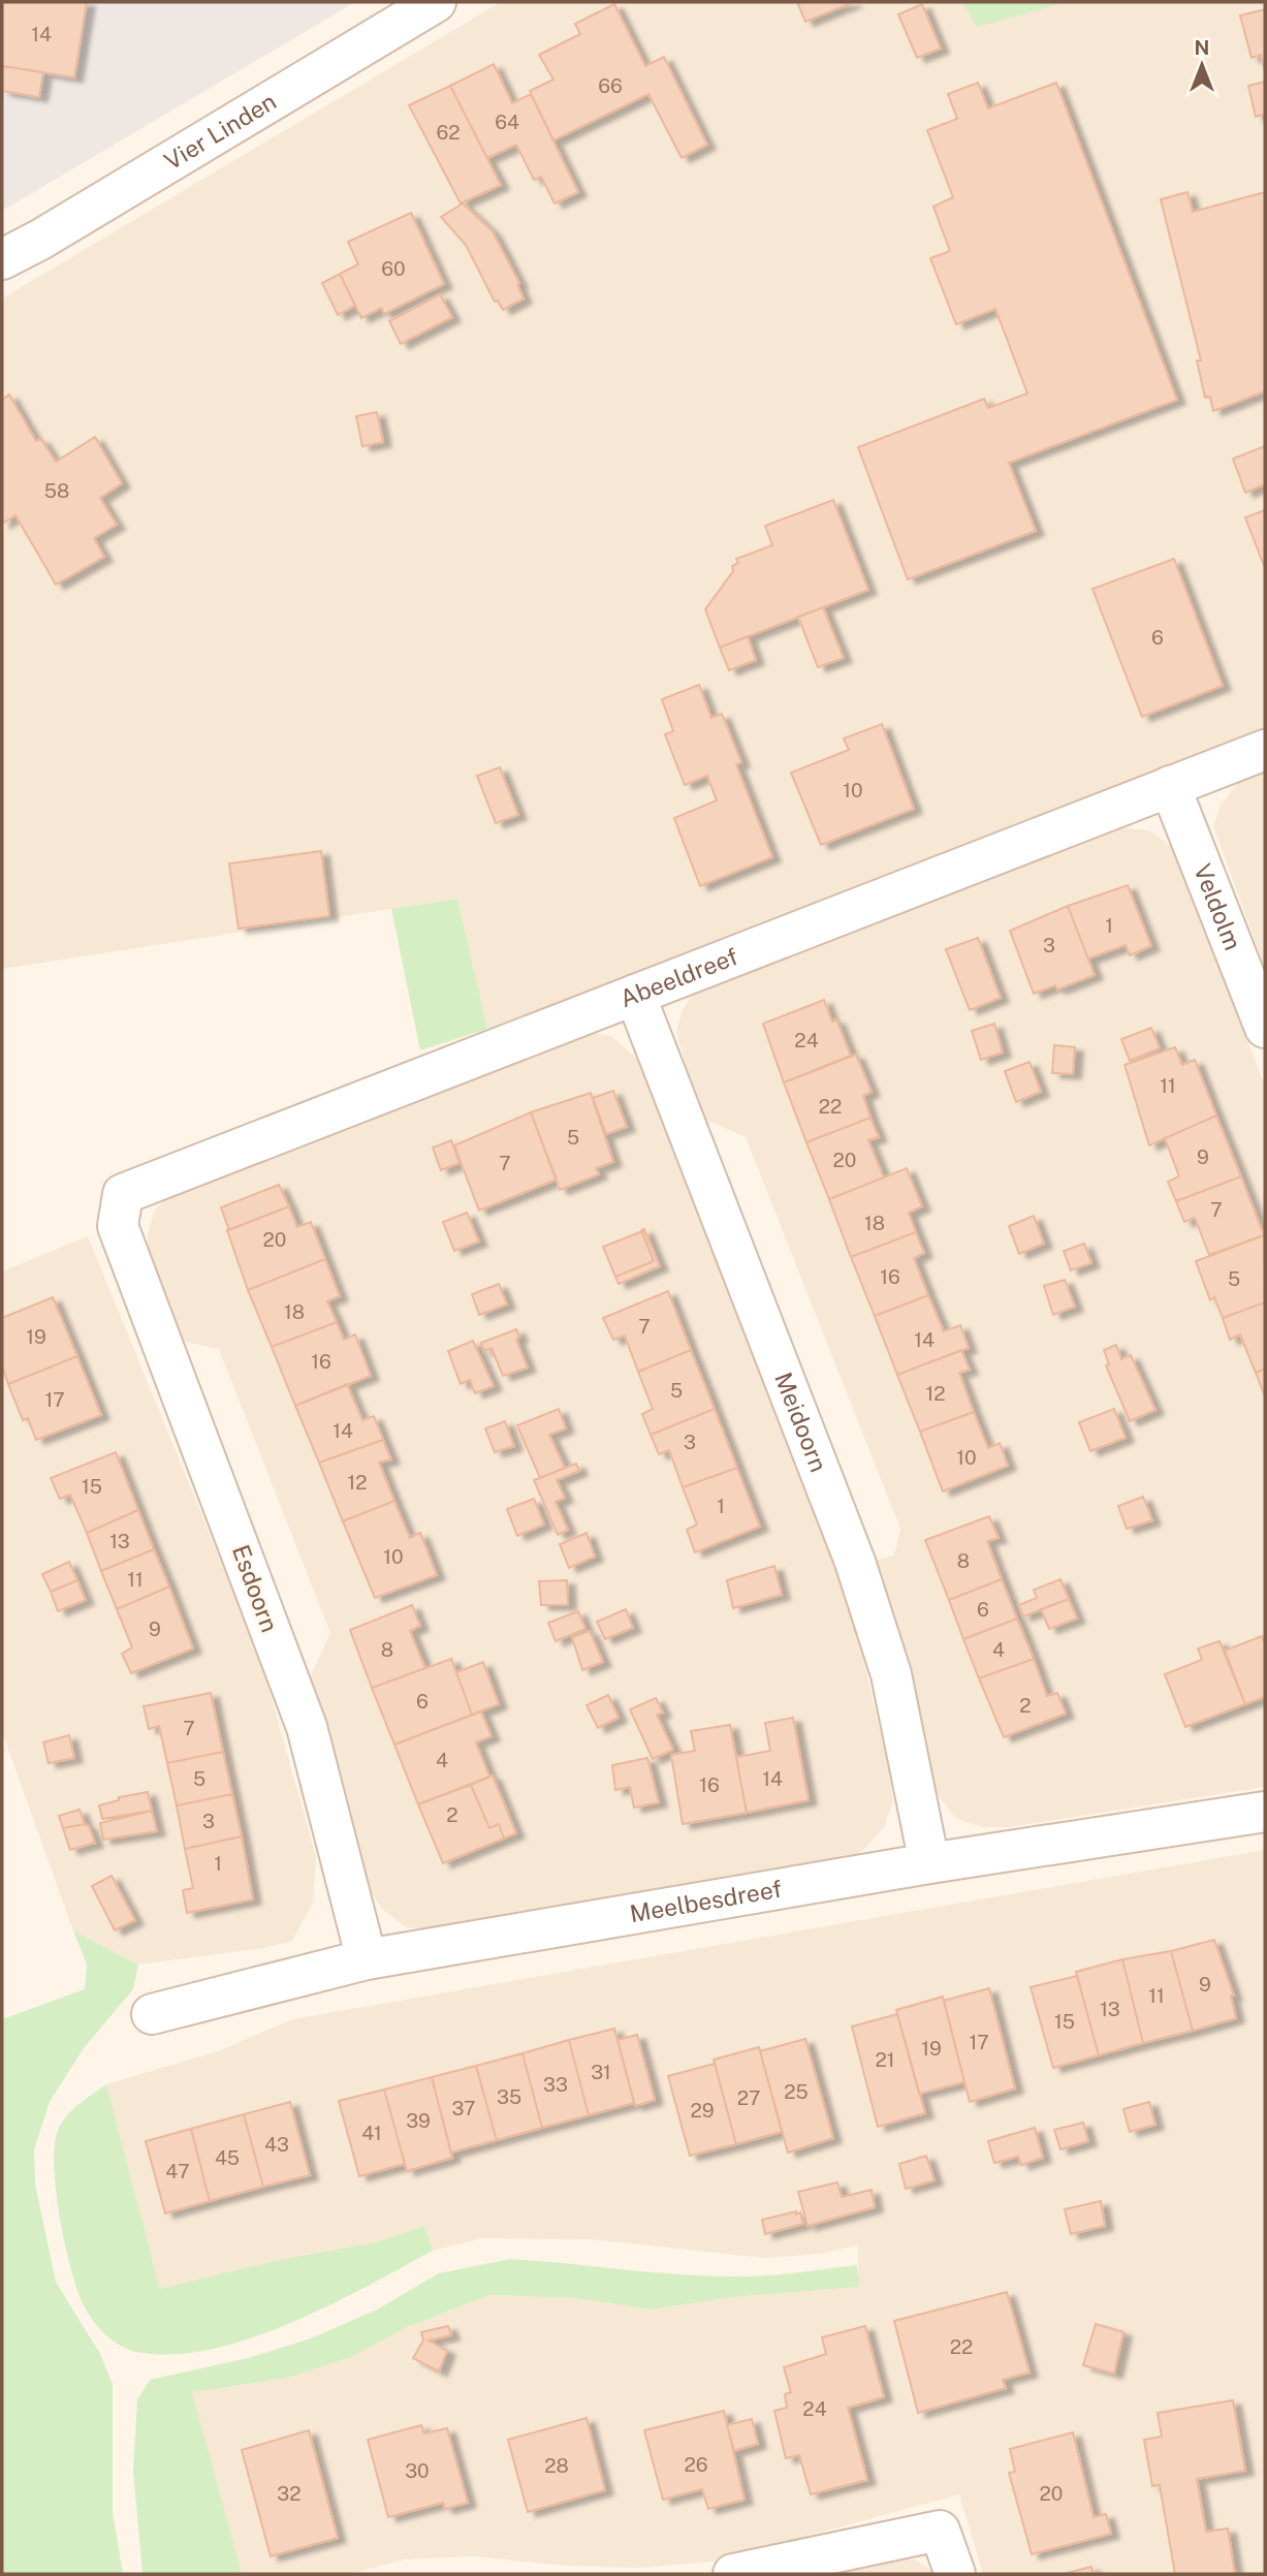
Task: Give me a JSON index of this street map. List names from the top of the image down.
{
  "streets": {
    "street": [
      "Vier Linden",
      "Veldolm",
      "Abeeldreef",
      "Meidoorn",
      "Esdoorn",
      "Meelbesdreef"
    ]
  },
  "crossings": [
    ["Veldolm", "Abeeldreef"],
    ["Abeeldreef", "Meidoorn"],
    ["Abeeldreef", "Esdoorn"],
    ["Meidoorn", "Meelbesdreef"],
    ["Esdoorn", "Meelbesdreef"]
  ],
  "house_numbers": [
    "14",
    "66",
    "64",
    "62",
    "60",
    "58",
    "6",
    "10",
    "1",
    "3",
    "24",
    "11",
    "22",
    "5",
    "9",
    "20",
    "7",
    "7",
    "18",
    "20",
    "16",
    "5",
    "18",
    "7",
    "19",
    "14",
    "16",
    "5",
    "12",
    "17",
    "14",
    "3",
    "10",
    "12",
    "15",
    "1",
    "13",
    "10",
    "8",
    "11",
    "6",
    "9",
    "8",
    "4",
    "6",
    "2",
    "7",
    "4",
    "5",
    "14",
    "16",
    "2",
    "3",
    "1",
    "9",
    "11",
    "13",
    "15",
    "17",
    "19",
    "21",
    "31",
    "33",
    "25",
    "35",
    "27",
    "37",
    "29",
    "39",
    "41",
    "43",
    "45",
    "47",
    "22",
    "24",
    "26",
    "28",
    "30",
    "32",
    "20"
  ],
  "north": "top"
}
